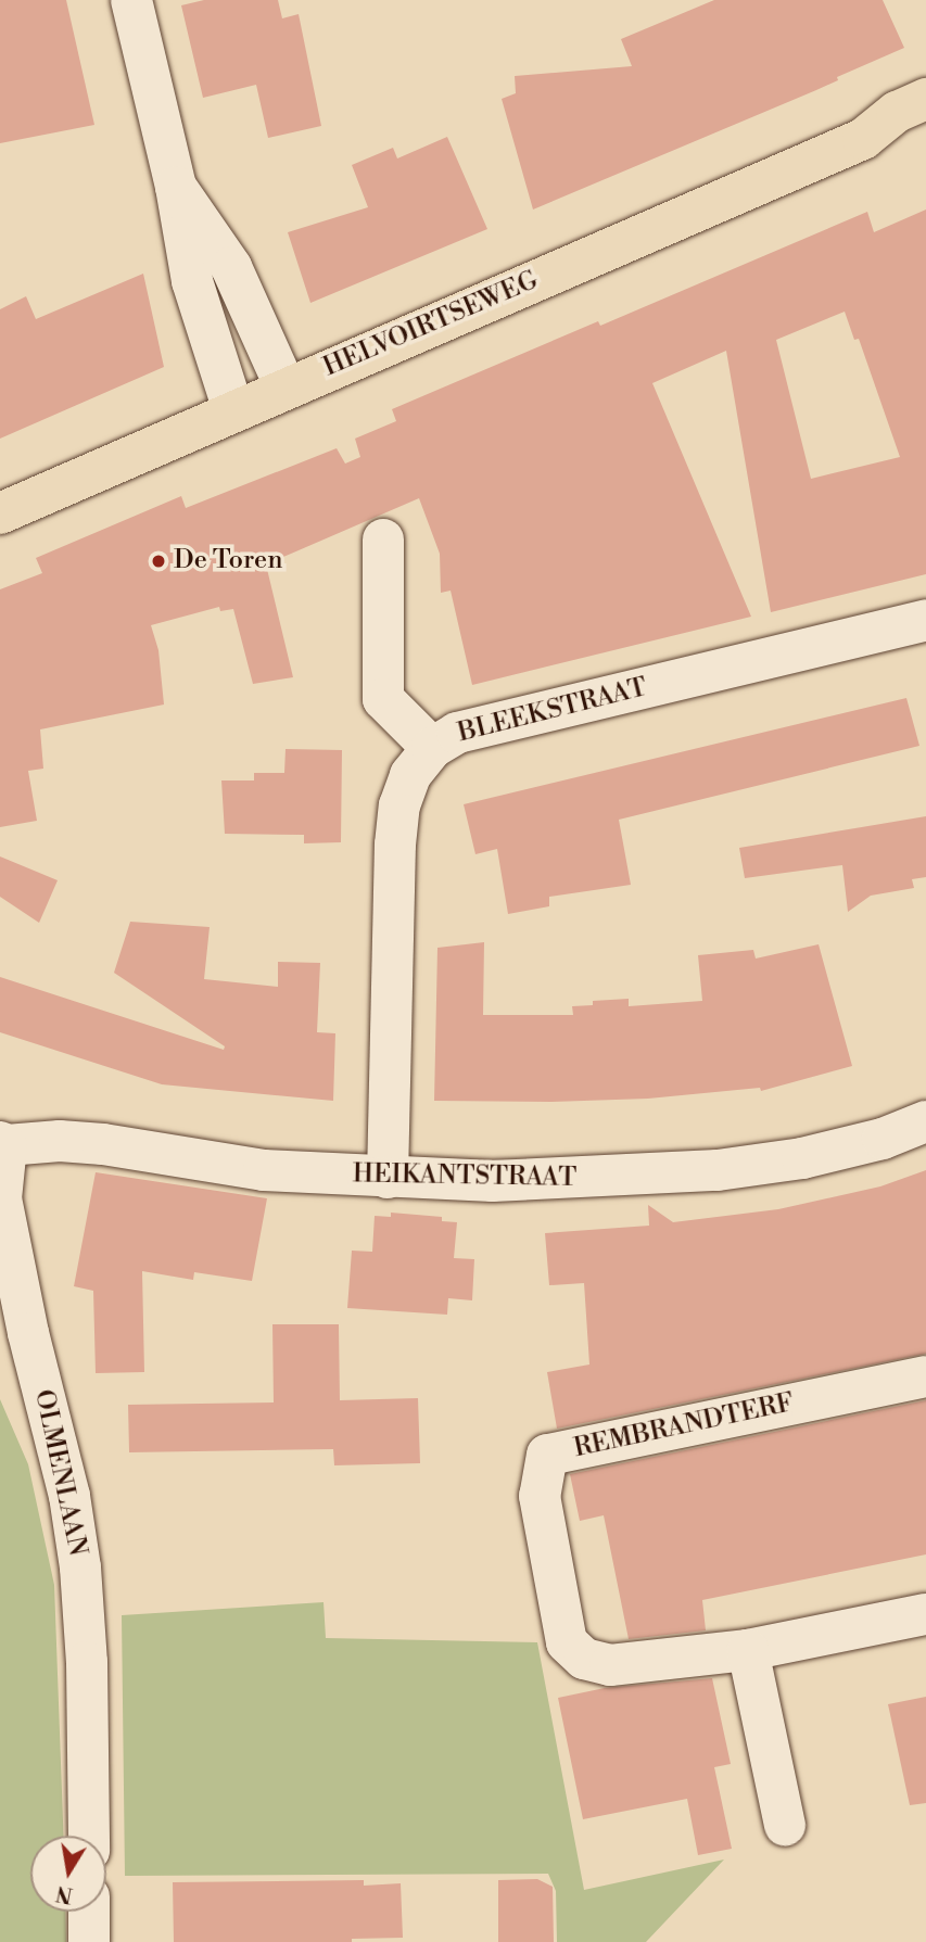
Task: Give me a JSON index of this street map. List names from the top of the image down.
{
  "streets": {
    "main road": ["HELVOIRTSEWEG"],
    "street": [
      "BLEEKSTRAAT",
      "HEIKANTSTRAAT",
      "REMBRANDTERF",
      "OLMENLAAN"
    ]
  },
  "crossings": [
    ["BLEEKSTRAAT", "HEIKANTSTRAAT"],
    ["HEIKANTSTRAAT", "OLMENLAAN"]
  ],
  "places": ["De Toren"],
  "north": "bottom"
}
